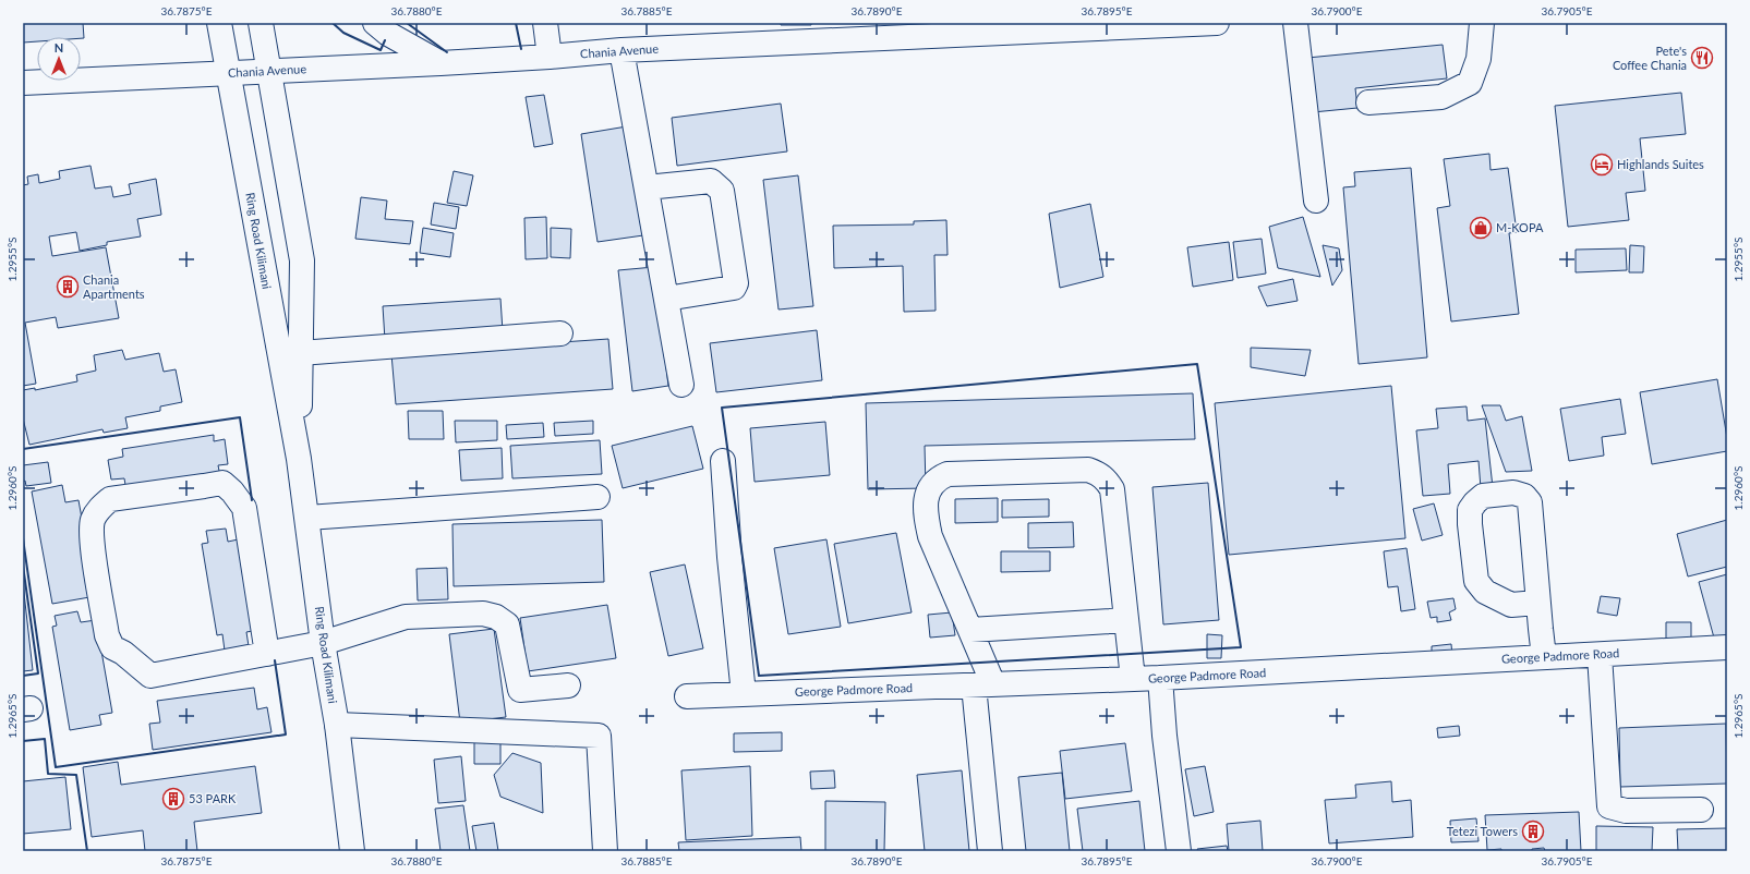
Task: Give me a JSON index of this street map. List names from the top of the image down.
{
  "streets": {
    "street": ["Chania Avenue", "Ring Road Kilimani", "George Padmore Road"]
  },
  "crossings": [
    ["Chania Avenue", "Ring Road Kilimani"]
  ],
  "places": {
    "restaurant": ["Pete's Coffee Chania"],
    "hotel": ["Highlands Suites"],
    "shop": ["M-KOPA"],
    "building": ["Chania Apartments", "53 PARK", "Tetezi Towers"]
  },
  "north": "top",
  "coordinates": [
    "36.7875°E",
    "36.7880°E",
    "36.7885°E",
    "36.7890°E",
    "36.7895°E",
    "36.7900°E",
    "36.7905°E",
    "1.2955°S",
    "1.2960°S",
    "1.2965°S"
  ]
}
